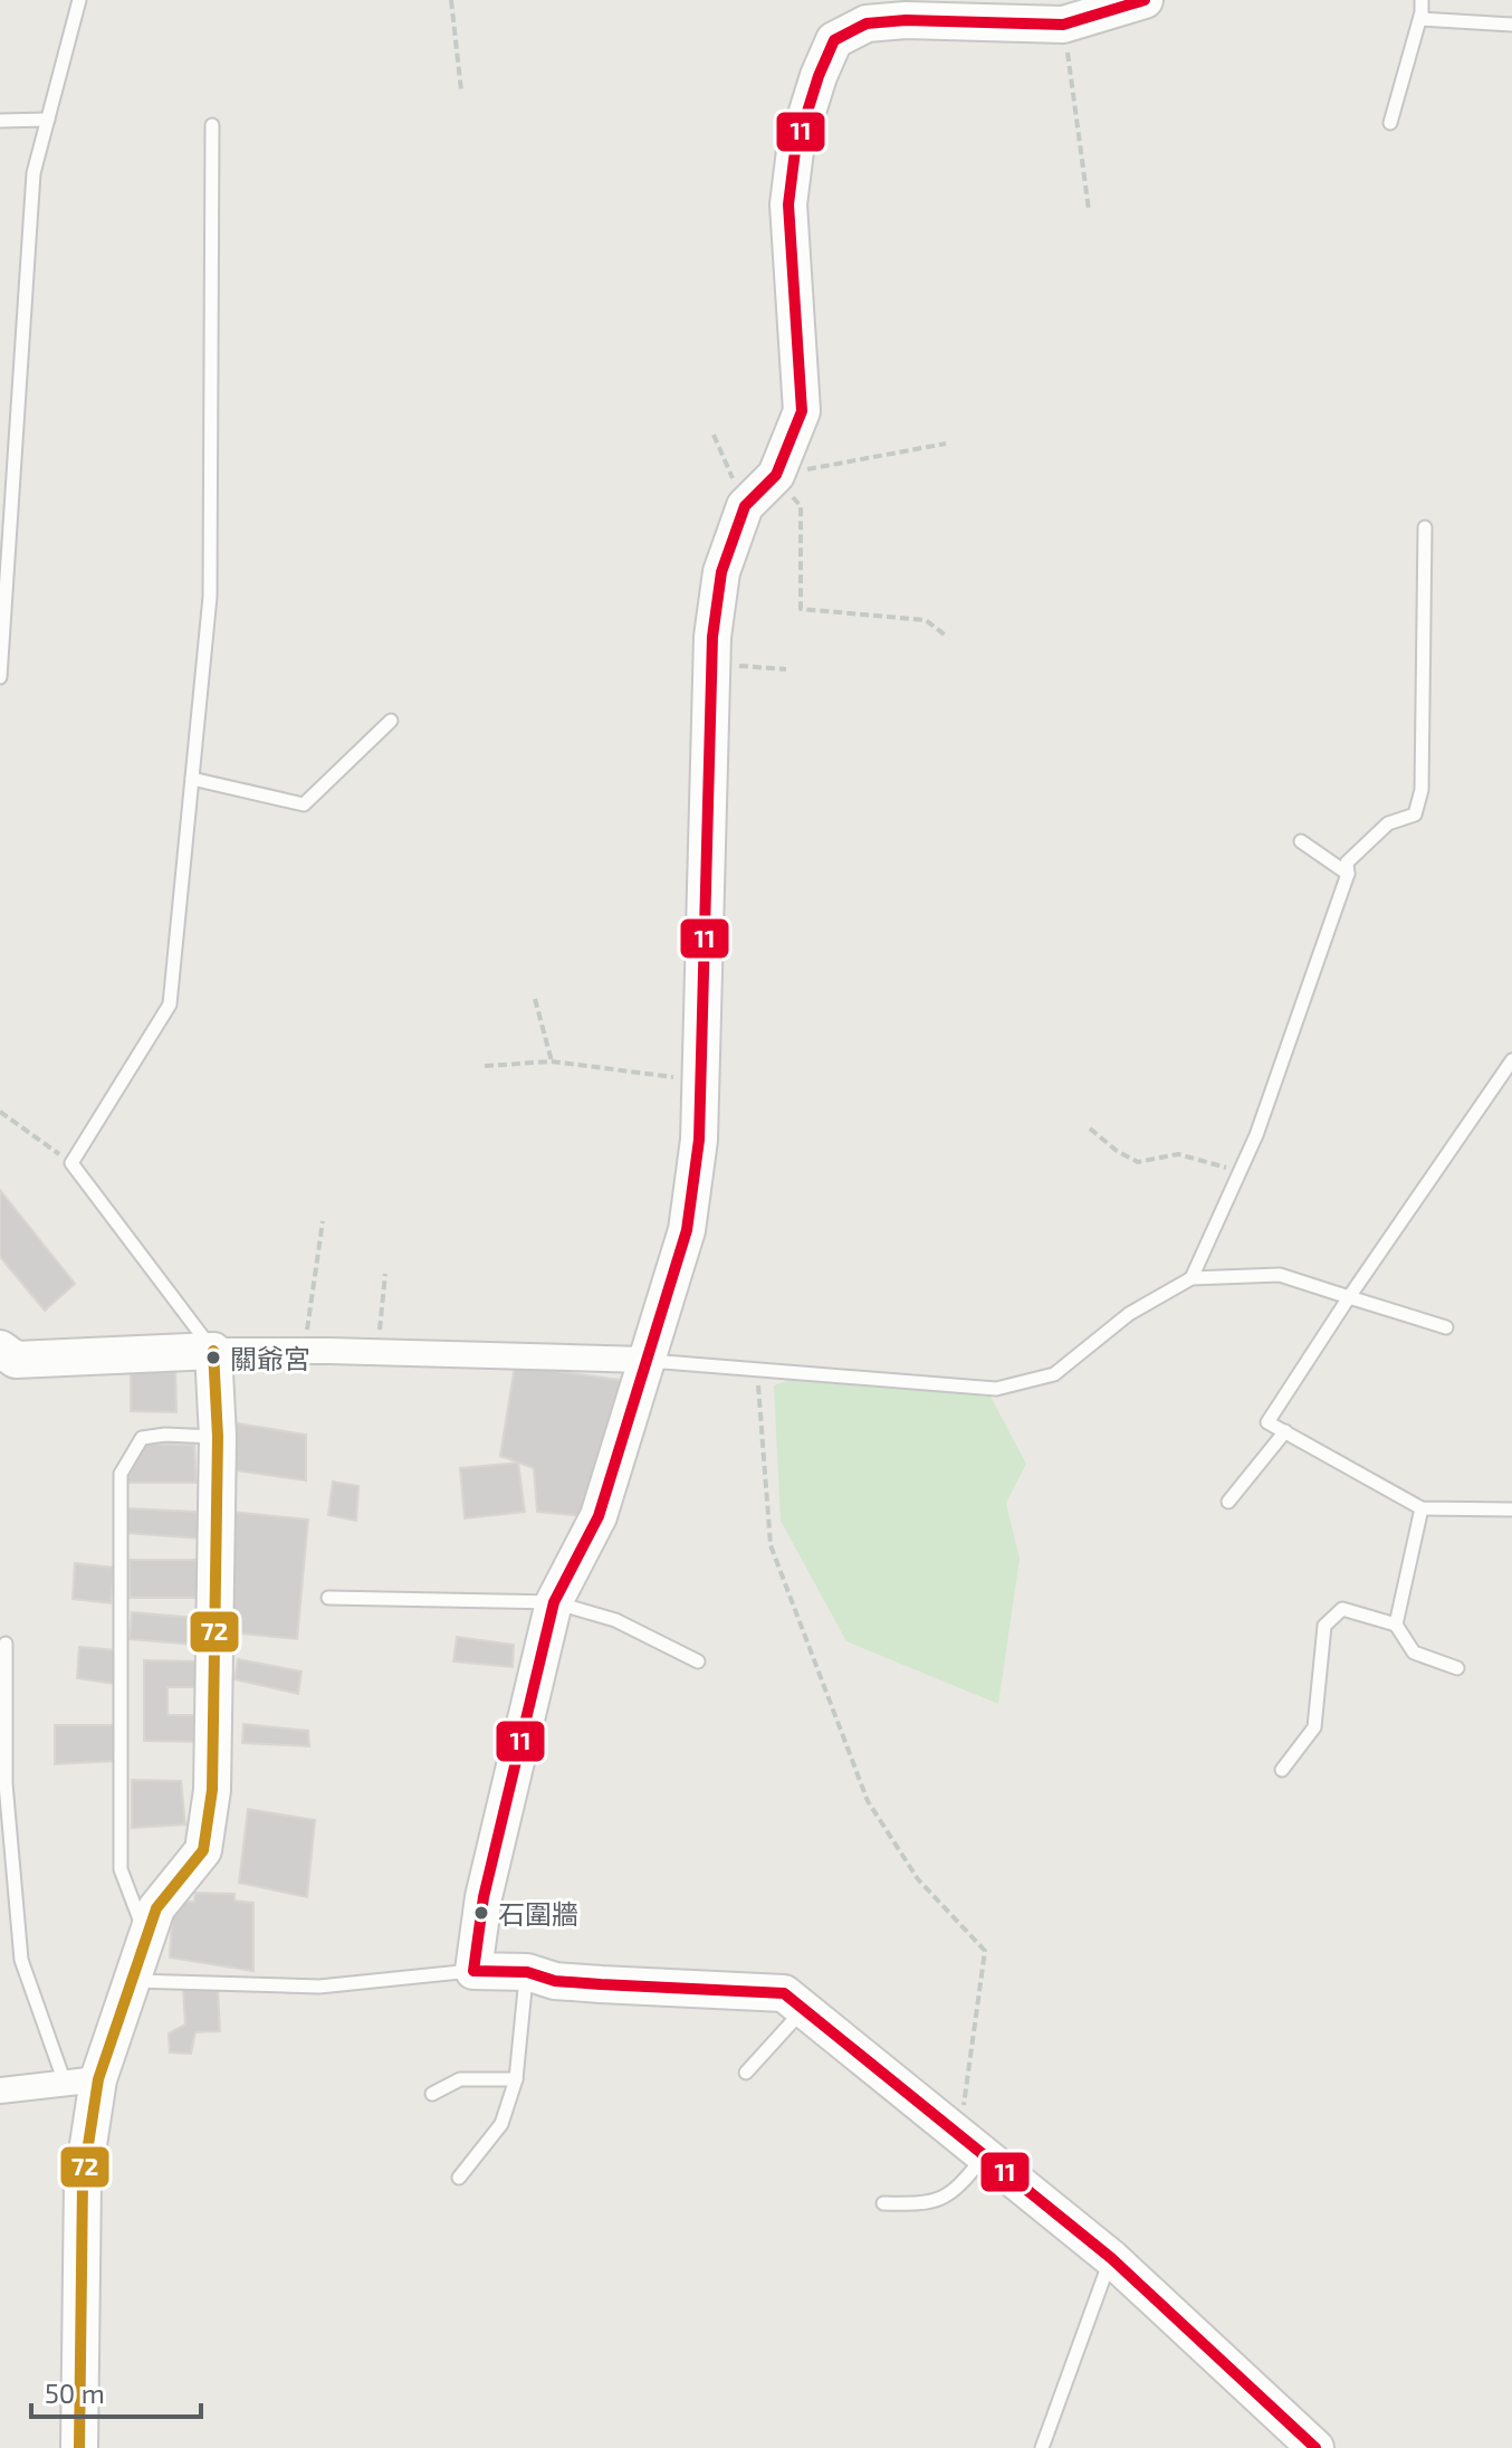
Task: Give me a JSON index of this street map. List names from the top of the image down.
{
  "places": ["關爺宮", "石圍牆"],
  "lines": ["transit line 11", "transit line 72"],
  "scale_bar": "50 m"
}
